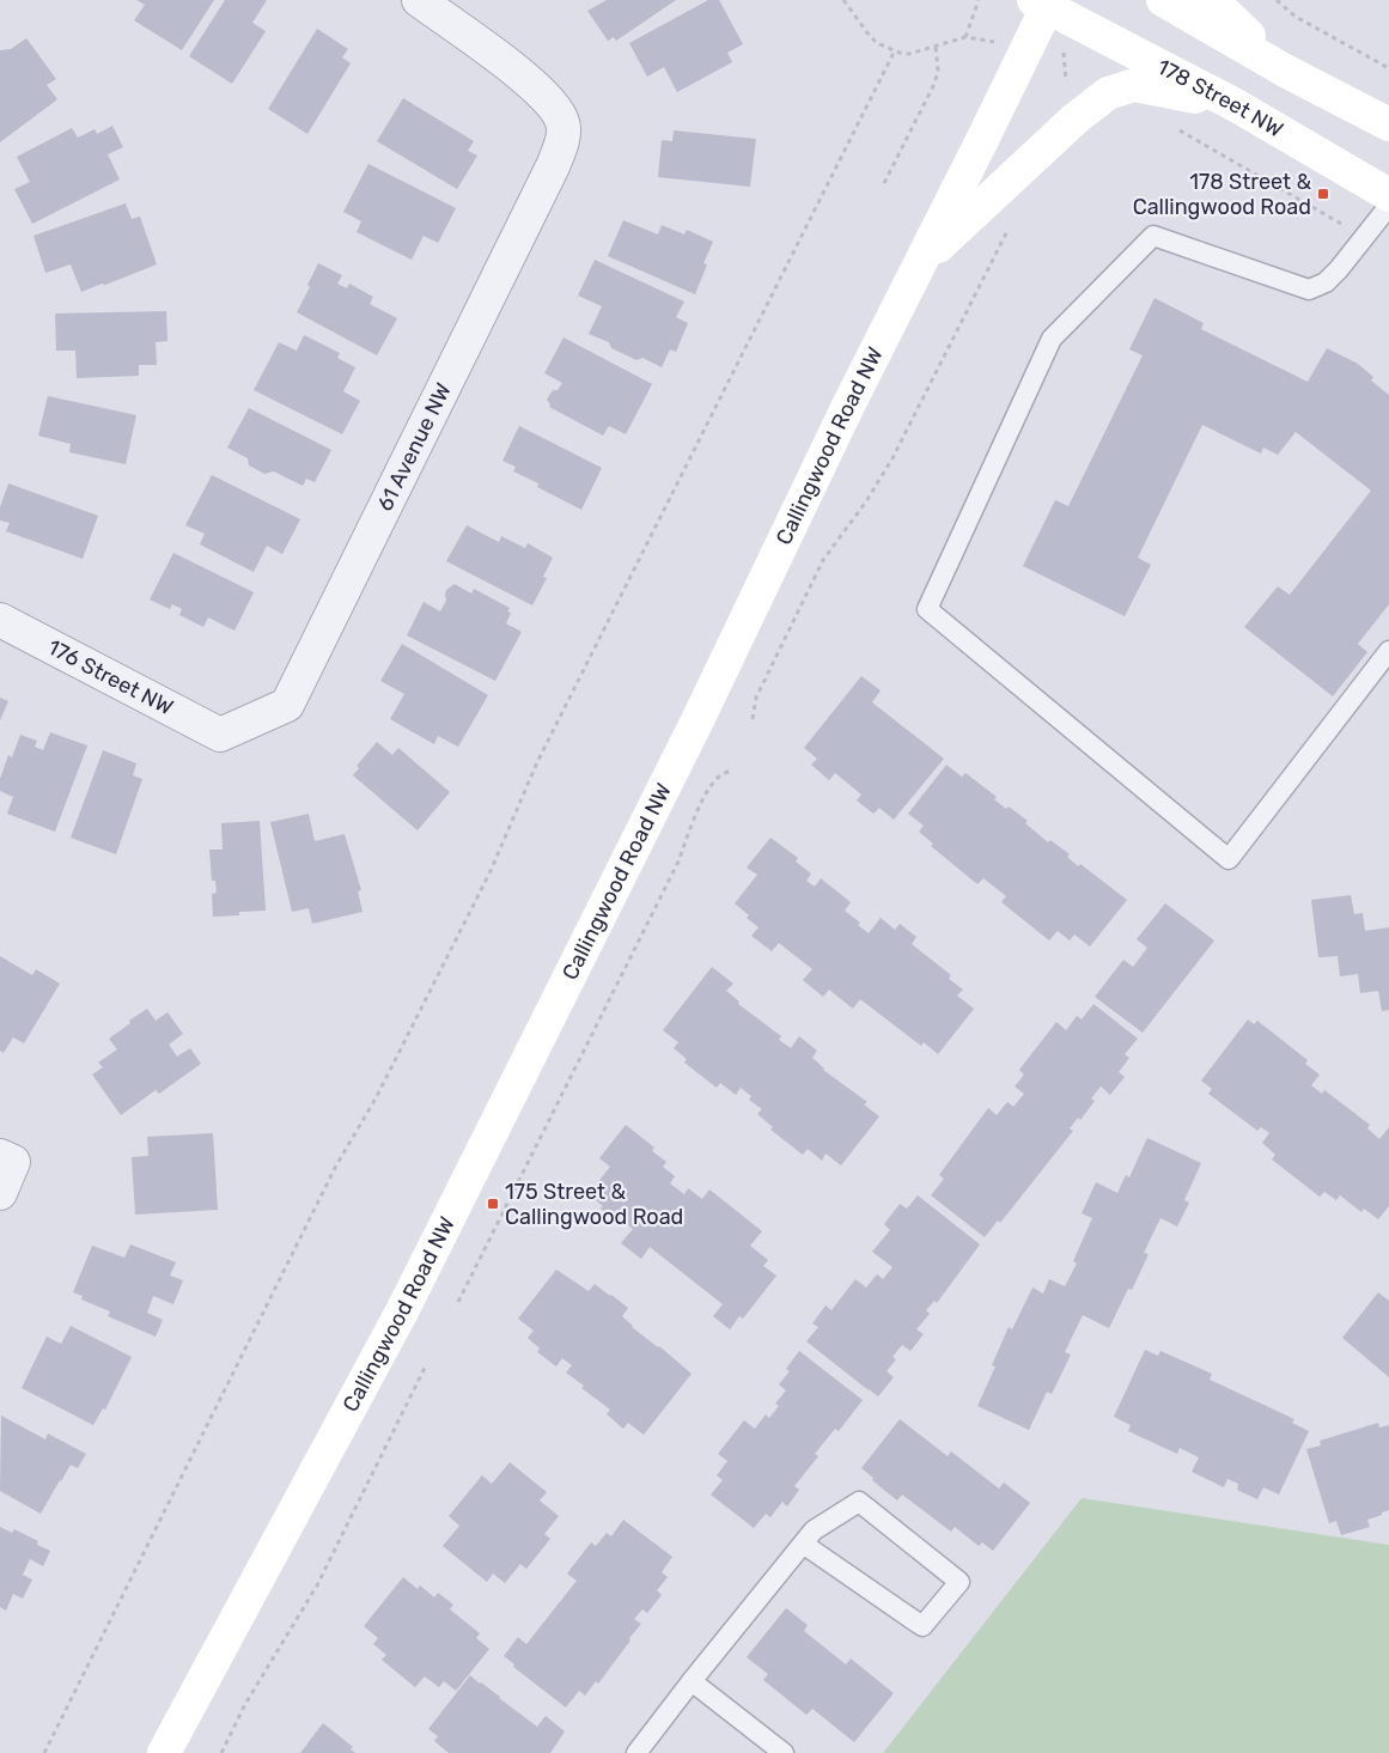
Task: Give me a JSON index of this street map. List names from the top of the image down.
{
  "streets": {
    "main road": ["178 Street NW", "Callingwood Road NW"],
    "street": ["61 Avenue NW", "176 Street NW"]
  },
  "crossings": [
    ["178 Street NW", "Callingwood Road NW"],
    ["61 Avenue NW", "176 Street NW"]
  ],
  "places": {
    "transit": ["178 Street & Callingwood Road", "175 Street & Callingwood Road"]
  }
}
